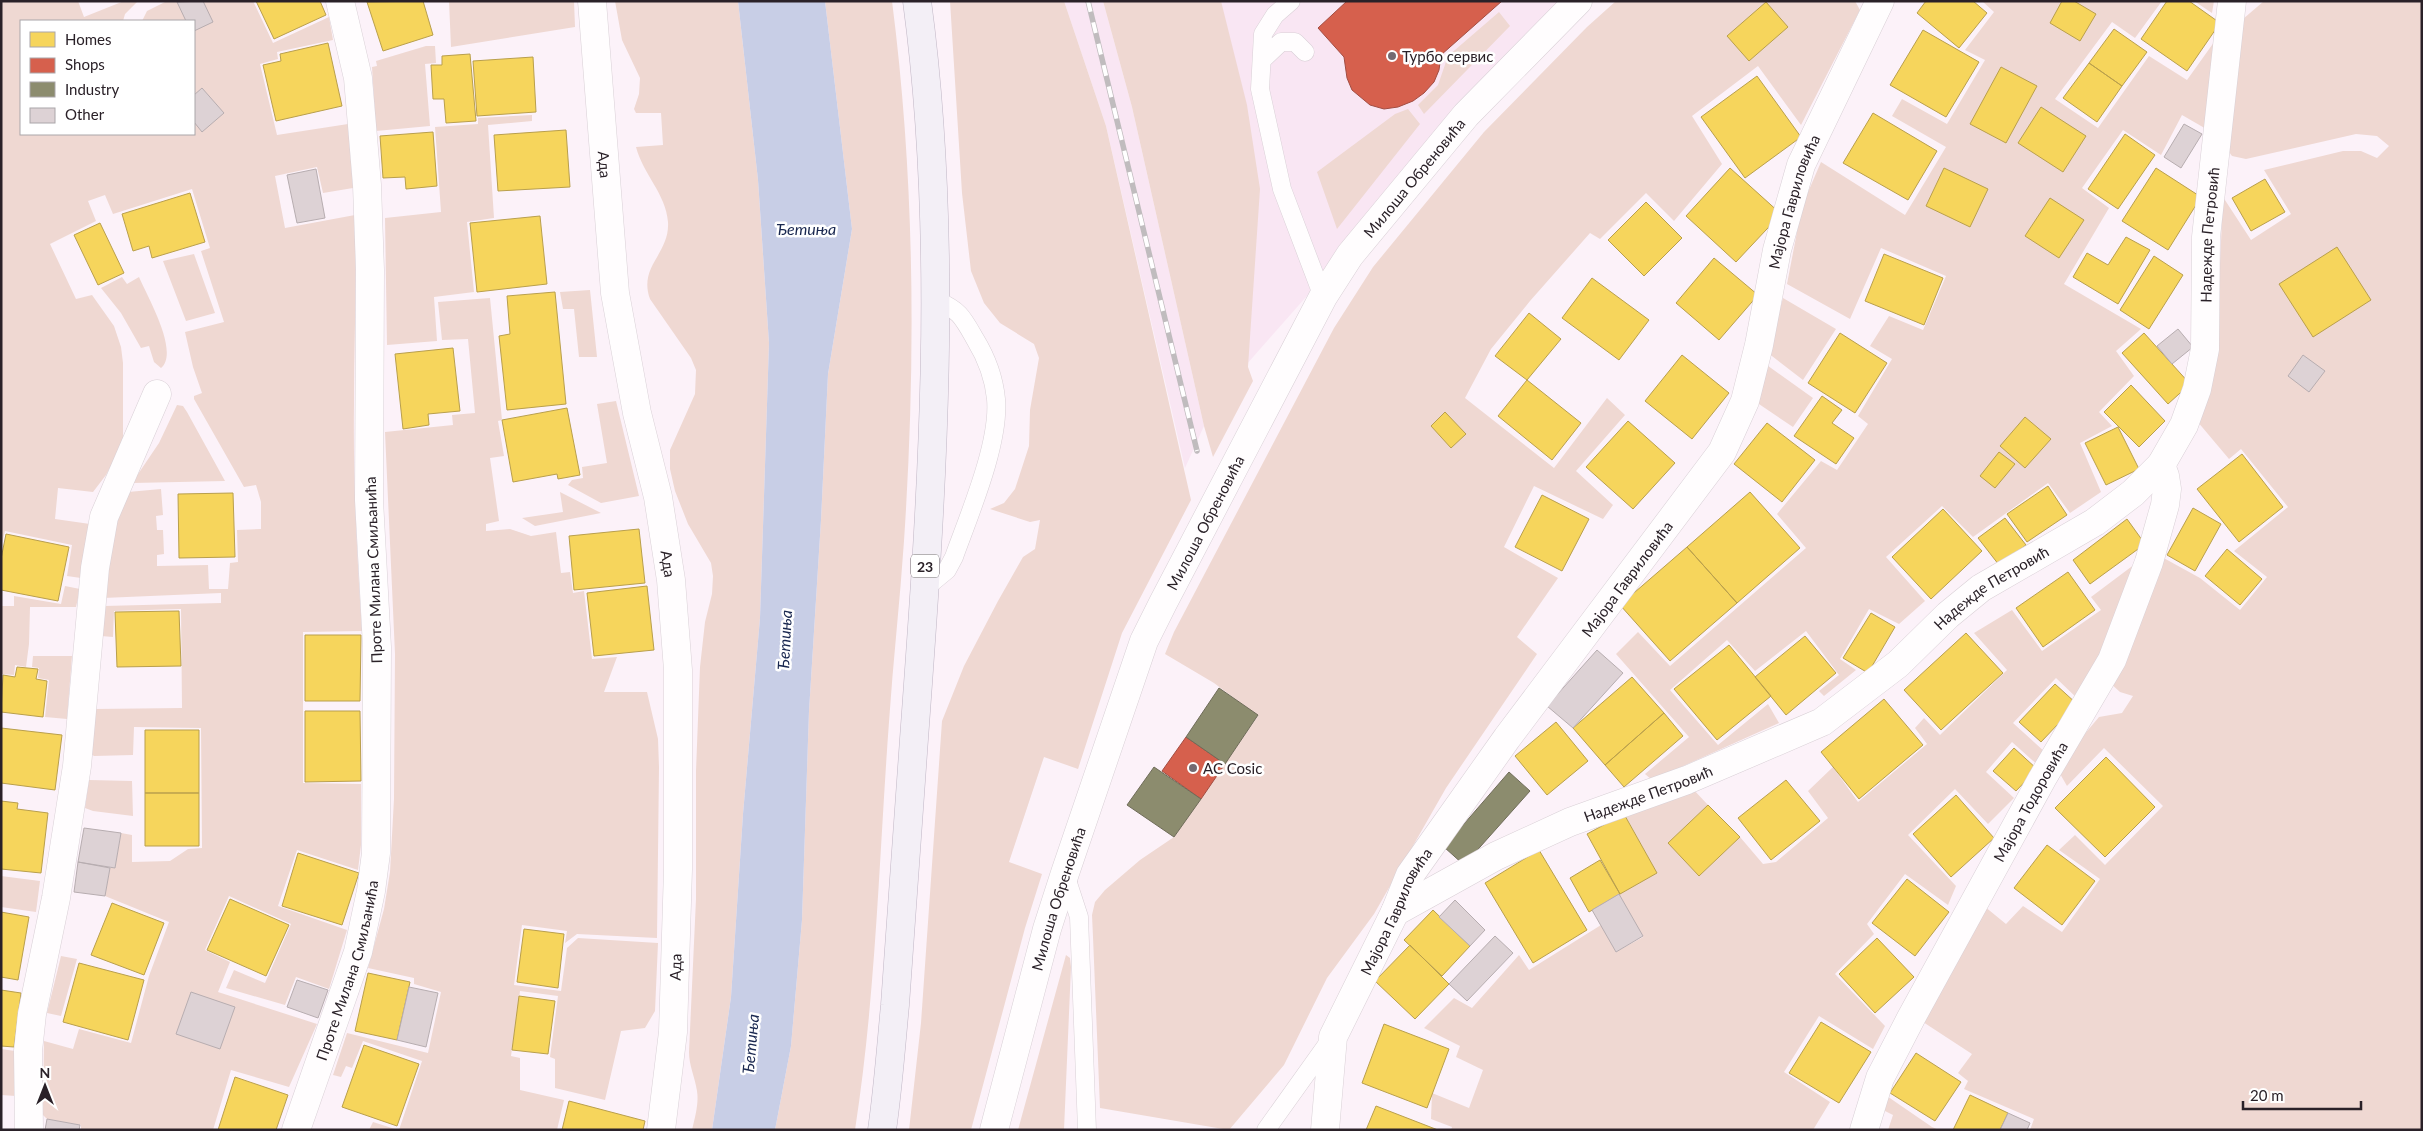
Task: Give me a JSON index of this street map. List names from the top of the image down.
{
  "streets": {
    "main road": ["23"],
    "street": [
      "Ада",
      "Милоша Обреновића",
      "Мајора Гавриловића",
      "Надежде Петровић",
      "Проте Милана Смиљанића",
      "Мајора Тодоровића"
    ]
  },
  "crossings": [
    ["Мајора Гавриловића", "Надежде Петровић"],
    ["Надежде Петровић", "Мајора Тодоровића"]
  ],
  "water": ["Ђетиња"],
  "places": ["Турбо сервис", "AC Cosic"],
  "legend": [
    "Homes",
    "Shops",
    "Industry",
    "Other"
  ],
  "scale_bar": "20 m",
  "north": "top"
}
